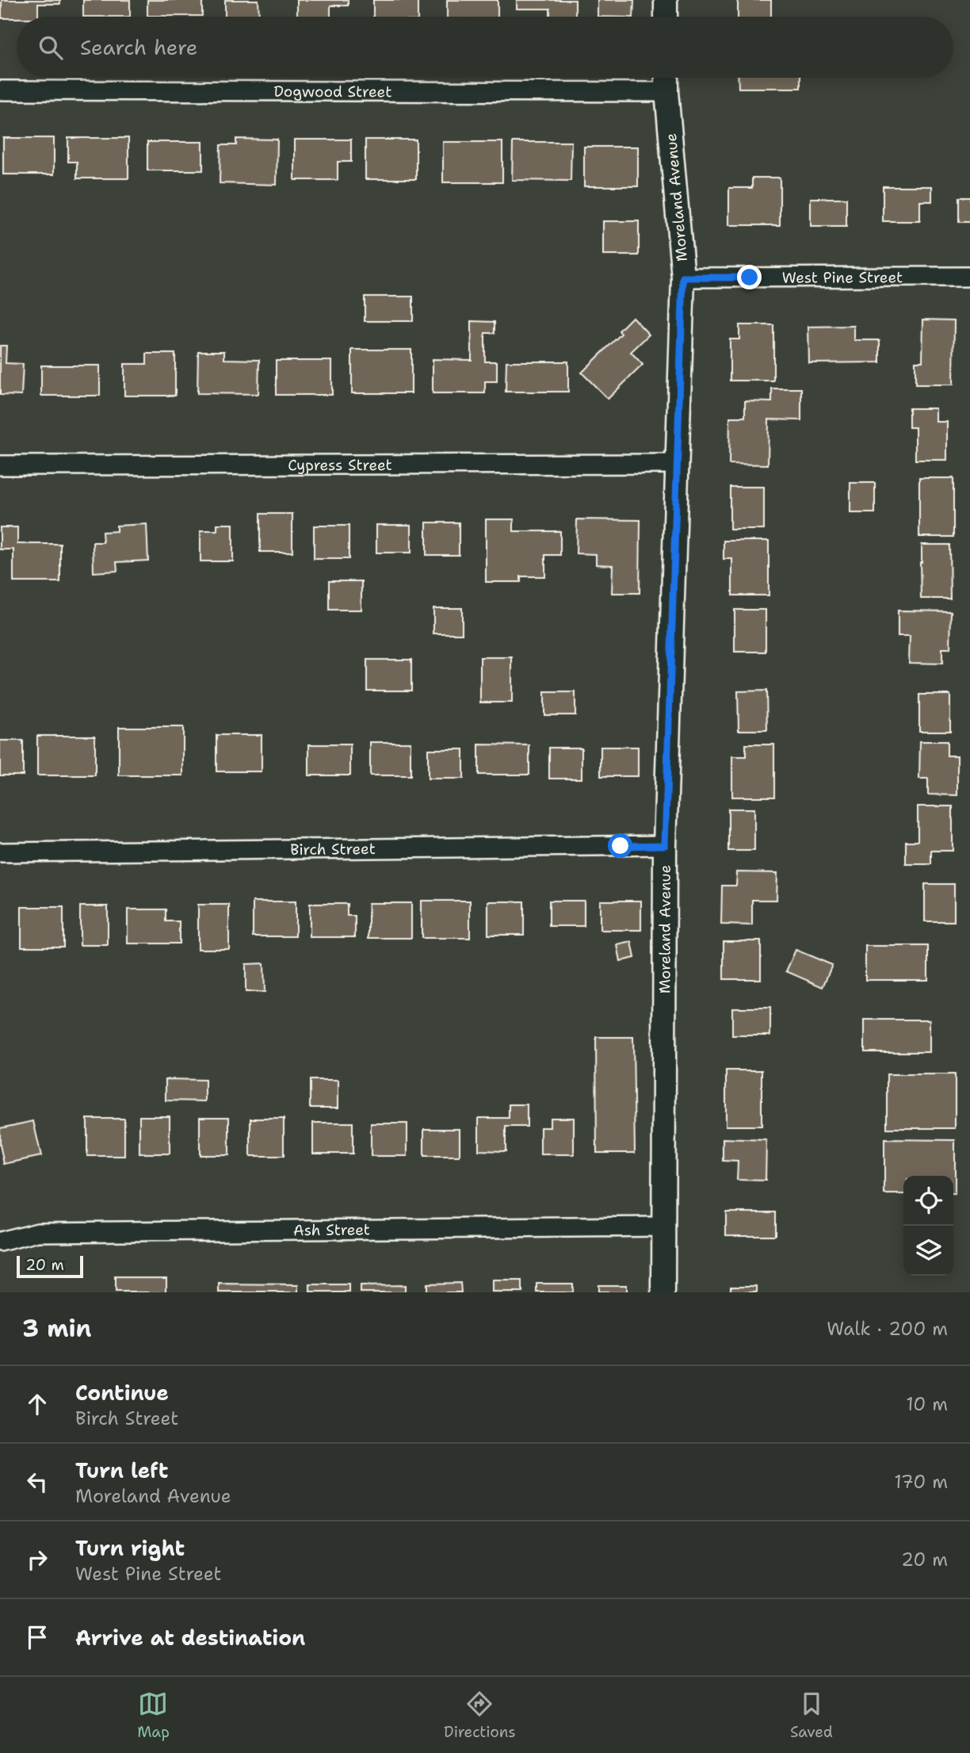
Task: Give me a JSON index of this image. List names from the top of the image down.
{
  "streets": {
    "street": [
      "Dogwood Street",
      "Moreland Avenue",
      "West Pine Street",
      "Cypress Street",
      "Birch Street",
      "Ash Street"
    ]
  },
  "crossings": [
    ["Dogwood Street", "Moreland Avenue"],
    ["Moreland Avenue", "West Pine Street"],
    ["Moreland Avenue", "Cypress Street"],
    ["Moreland Avenue", "Birch Street"],
    ["Moreland Avenue", "Ash Street"]
  ],
  "scale_bar": "20 m",
  "page": {
    "search": "Search here",
    "scale": "20 m",
    "heading": ["3 min", "Walk · 200 m"],
    "list": [
      ["Continue", "Birch Street", "10 m"],
      ["Turn left", "Moreland Avenue", "170 m"],
      ["Turn right", "West Pine Street", "20 m"],
      "Arrive at destination"
    ],
    "nav": ["Map", "Directions", "Saved"]
  }
}
